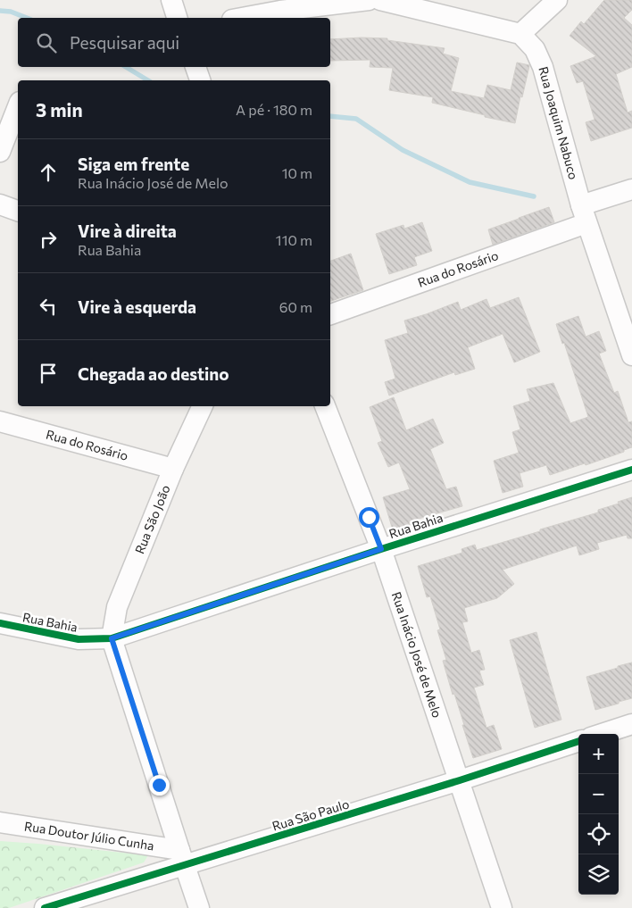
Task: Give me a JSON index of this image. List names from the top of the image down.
{
  "streets": {
    "street": [
      "Rua Joaquim Nabuco",
      "Rua do Rosário",
      "Rua São João",
      "Rua Bahia",
      "Rua Inácio José de Melo",
      "Rua São Paulo",
      "Rua Doutor Júlio Cunha"
    ]
  },
  "crossings": [
    ["Rua Joaquim Nabuco", "Rua do Rosário"],
    ["Rua do Rosário", "Rua São João"],
    ["Rua São João", "Rua Bahia"],
    ["Rua Bahia", "Rua Inácio José de Melo"],
    ["Rua Inácio José de Melo", "Rua São Paulo"],
    ["Rua São Paulo", "Rua Doutor Júlio Cunha"]
  ],
  "page": {
    "search": "Pesquisar aqui",
    "heading": ["3 min", "A pé · 180 m"],
    "list": [
      ["Siga em frente", "Rua Inácio José de Melo", "10 m"],
      ["Vire à direita", "Rua Bahia", "110 m"],
      ["Vire à esquerda", "60 m"],
      "Chegada ao destino"
    ],
    "map_buttons": ["+", "−"]
  }
}
